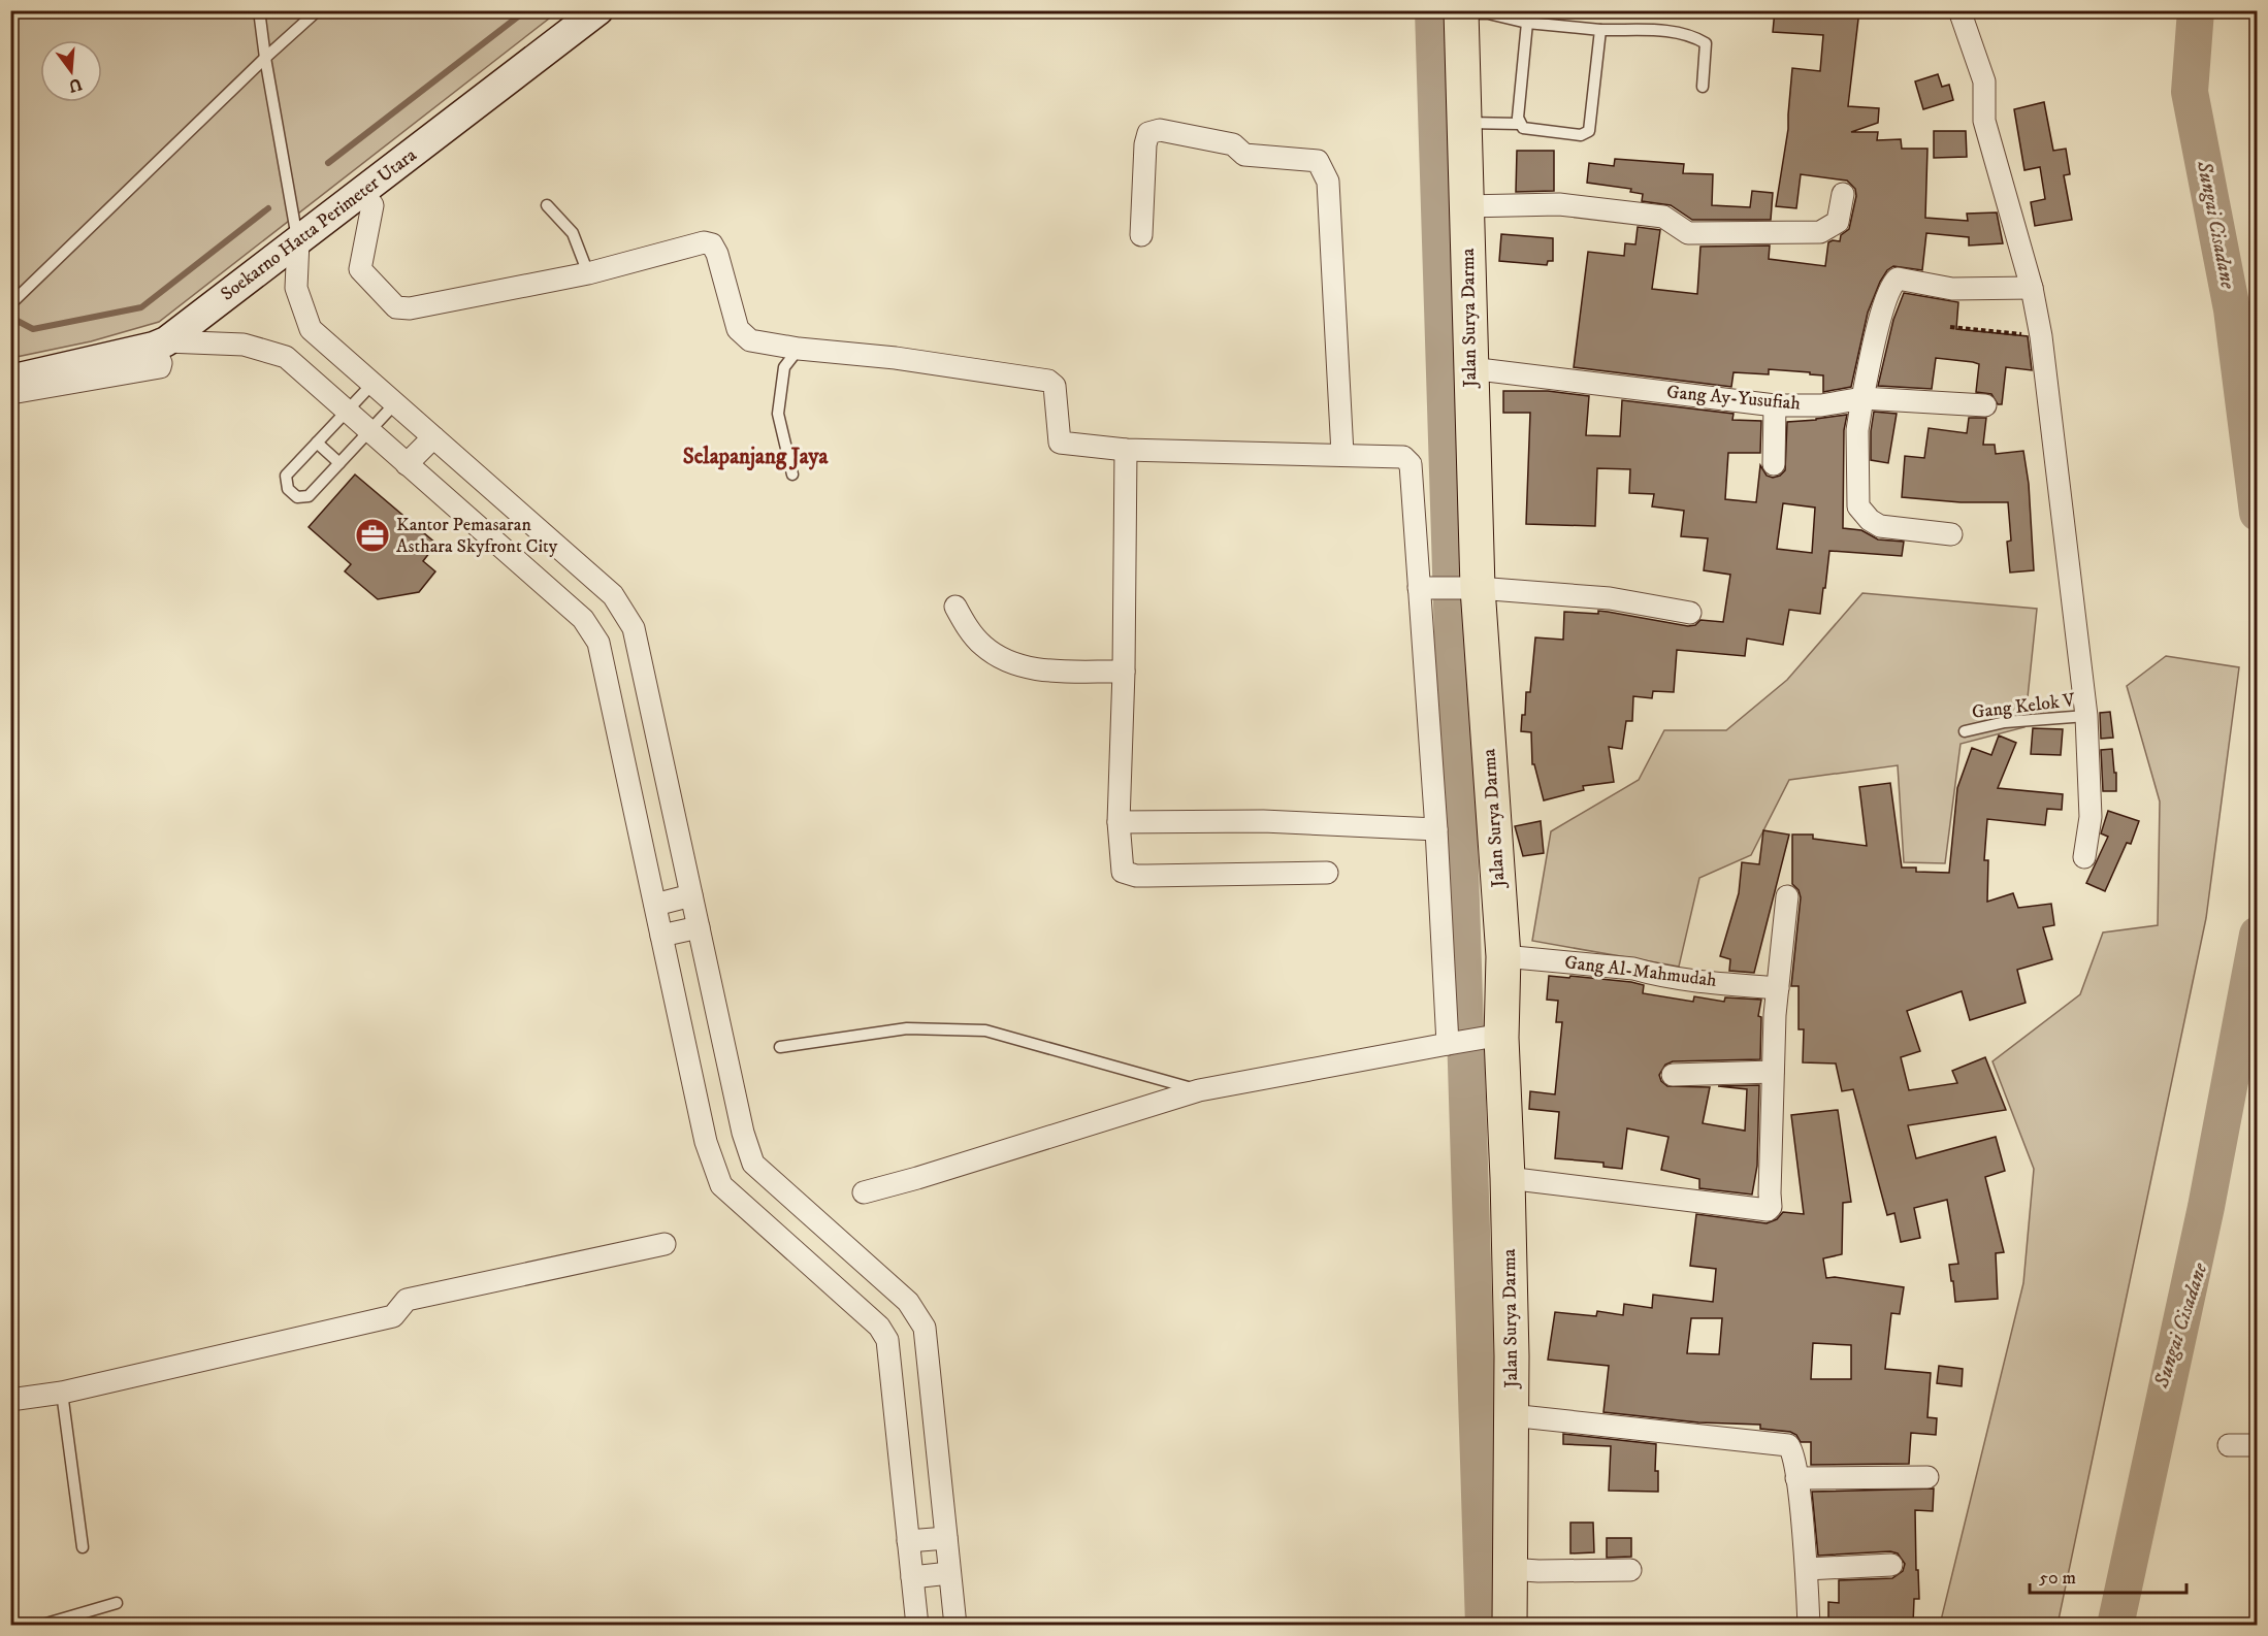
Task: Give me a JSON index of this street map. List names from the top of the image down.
{
  "streets": {
    "main road": ["Soekarno Hatta Perimeter Utara", "Jalan Surya Darma"],
    "street": ["Gang Ay-Yusufiah", "Gang Al-Mahmudah"],
    "lane": ["Gang Kelok V"]
  },
  "crossings": [
    ["Jalan Surya Darma", "Gang Ay-Yusufiah"],
    ["Jalan Surya Darma", "Gang Al-Mahmudah"]
  ],
  "districts": ["Selapanjang Jaya"],
  "water": ["Sungai Cisadane"],
  "places": {
    "office": ["Kantor Pemasaran Asthara Skyfront City"]
  },
  "scale_bar": "50 m",
  "north": "bottom"
}
